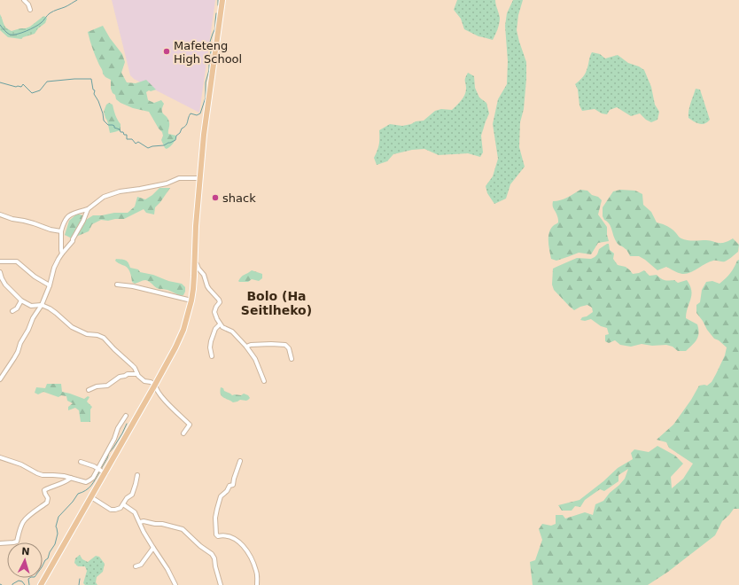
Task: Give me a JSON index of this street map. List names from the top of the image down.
{
  "districts": ["Bolo (Ha Seitlheko)"],
  "places": ["Mafeteng High School", "shack"],
  "north": "top"
}
